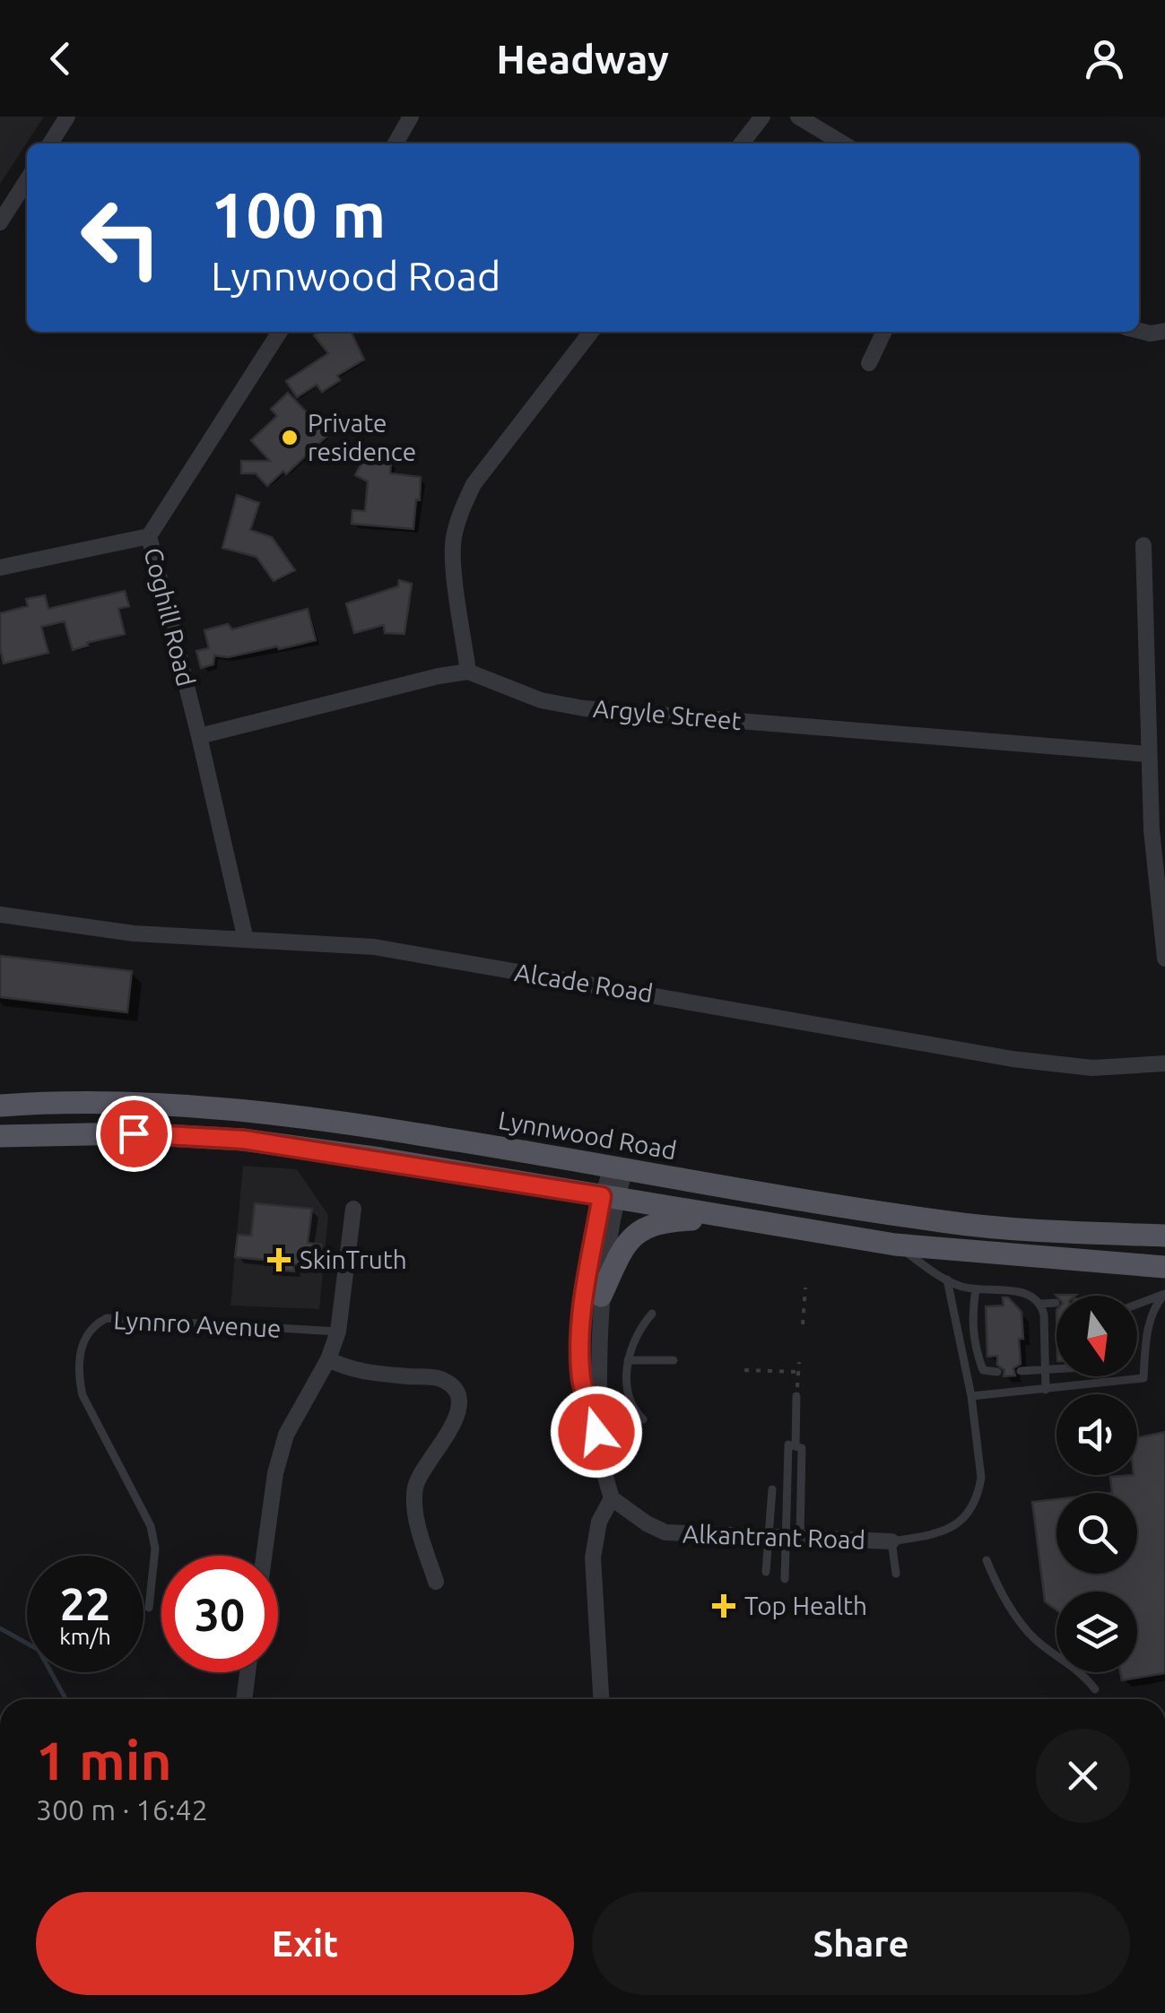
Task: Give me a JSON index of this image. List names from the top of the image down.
{
  "streets": {
    "main road": ["Lynnwood Road"],
    "street": [
      "Coghill Road",
      "Argyle Street",
      "Alcade Road",
      "Alkantrant Road"
    ],
    "lane": ["Lynnro Avenue"]
  },
  "crossings": [
    ["Coghill Road", "Alcade Road"]
  ],
  "places": {
    "other": ["Private residence"],
    "health": ["SkinTruth", "Top Health"]
  },
  "north": "bottom",
  "page": {
    "header": "Headway",
    "turn": ["100 m", "Lynnwood Road"],
    "speed": "22 km/h",
    "limit": "30",
    "heading": ["1 min", "300 m · 16:42"],
    "buttons": ["Exit", "Share"]
  }
}
